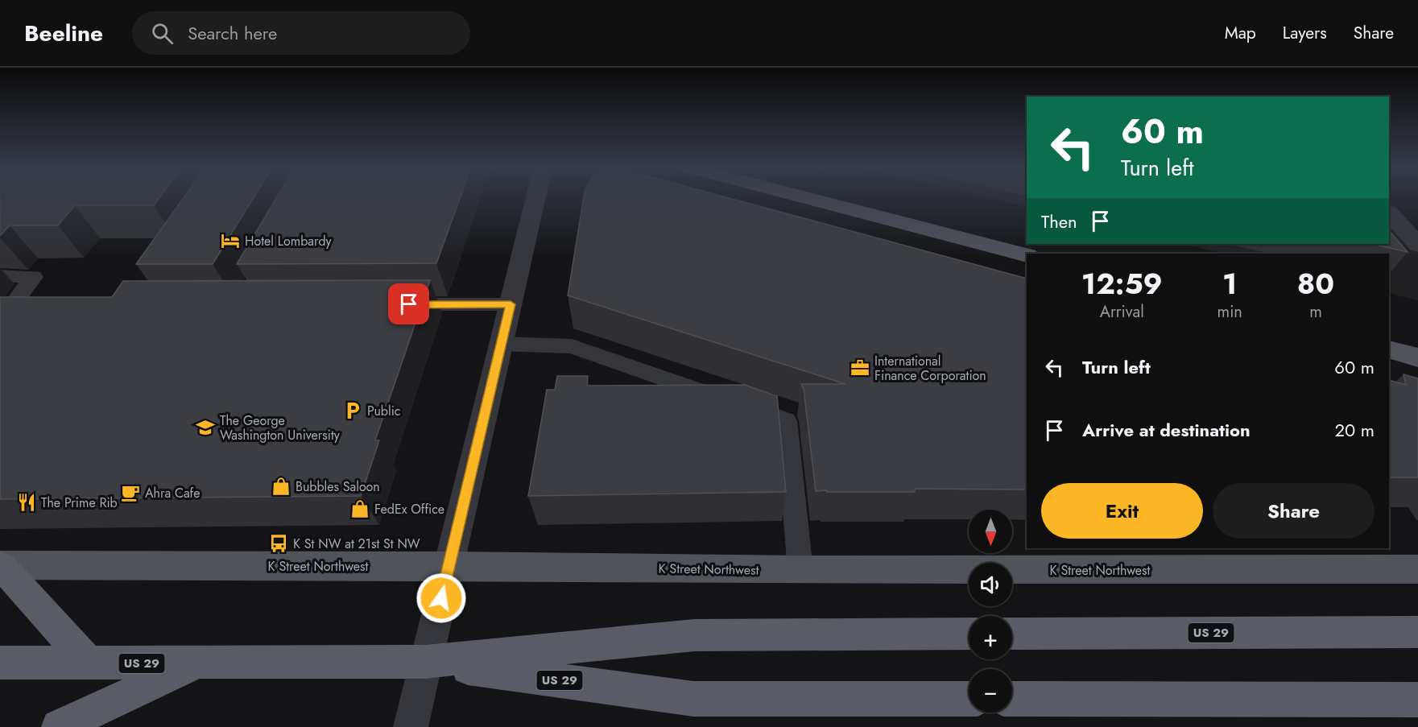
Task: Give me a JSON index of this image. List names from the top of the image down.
{
  "streets": {
    "highway": ["US 29"],
    "main road": ["K Street Northwest"]
  },
  "places": {
    "hotel": ["Hotel Lombardy"],
    "office": ["International Finance Corporation"],
    "parking": ["Public"],
    "school or university": ["The George Washington University"],
    "shop": ["Bubbles Saloon", "FedEx Office"],
    "cafe": ["Ahra Cafe"],
    "restaurant": ["The Prime Rib"],
    "bus stop": ["K St NW at 21st St NW"]
  },
  "north": "bottom",
  "page": {
    "header": "Beeline",
    "search": "Search here",
    "nav": ["Map", "Layers", "Share"],
    "turn": ["60 m", "Turn left"],
    "then": "Then",
    "eta": [
      "12:59",
      "Arrival",
      "1",
      "min",
      "80",
      "m"
    ],
    "list": [
      {
        "name": "Turn left",
        "value": "60 m"
      },
      {
        "name": "Arrive at destination",
        "value": "20 m"
      }
    ],
    "buttons": ["Exit", "Share"],
    "map_buttons": ["+", "−"]
  }
}
